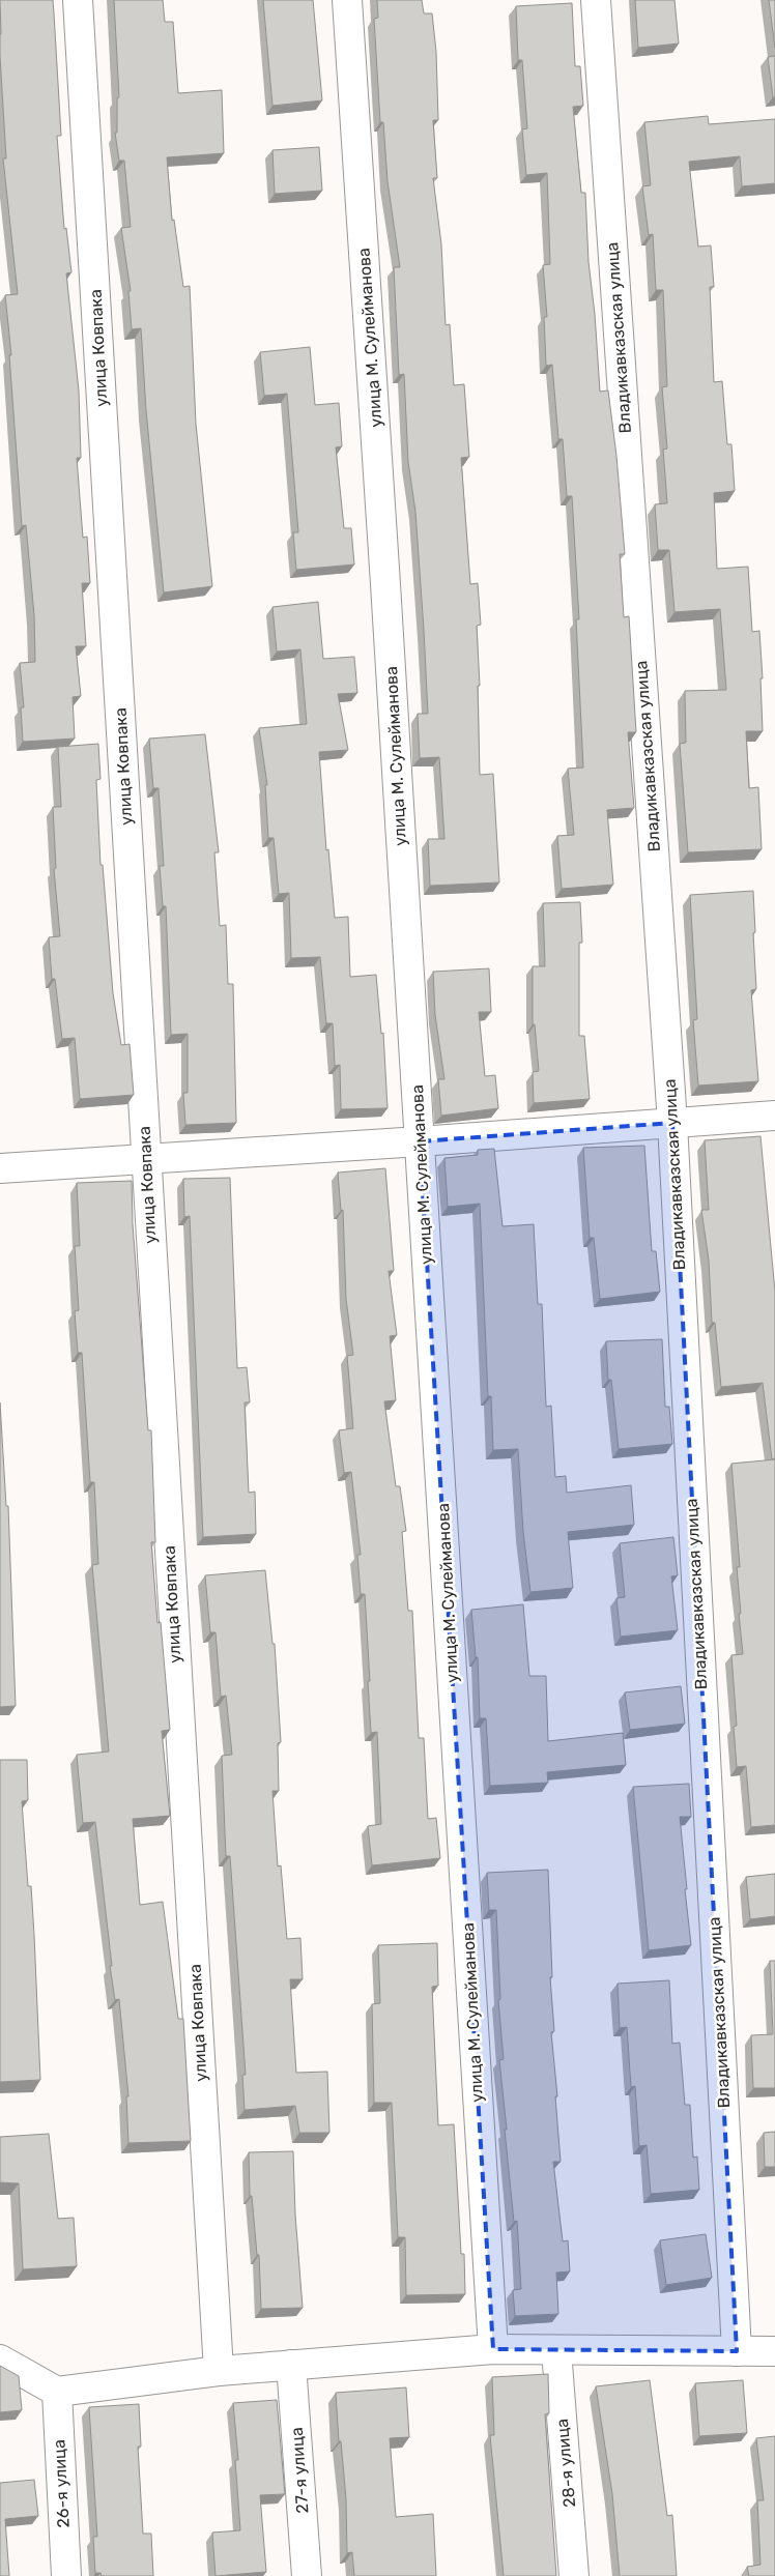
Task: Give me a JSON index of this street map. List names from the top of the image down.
{
  "streets": {
    "street": [
      "улица М. Сулейманова",
      "Владикавказская улица",
      "улица Ковпака",
      "28-я улица",
      "27-я улица",
      "26-я улица"
    ]
  }
}
